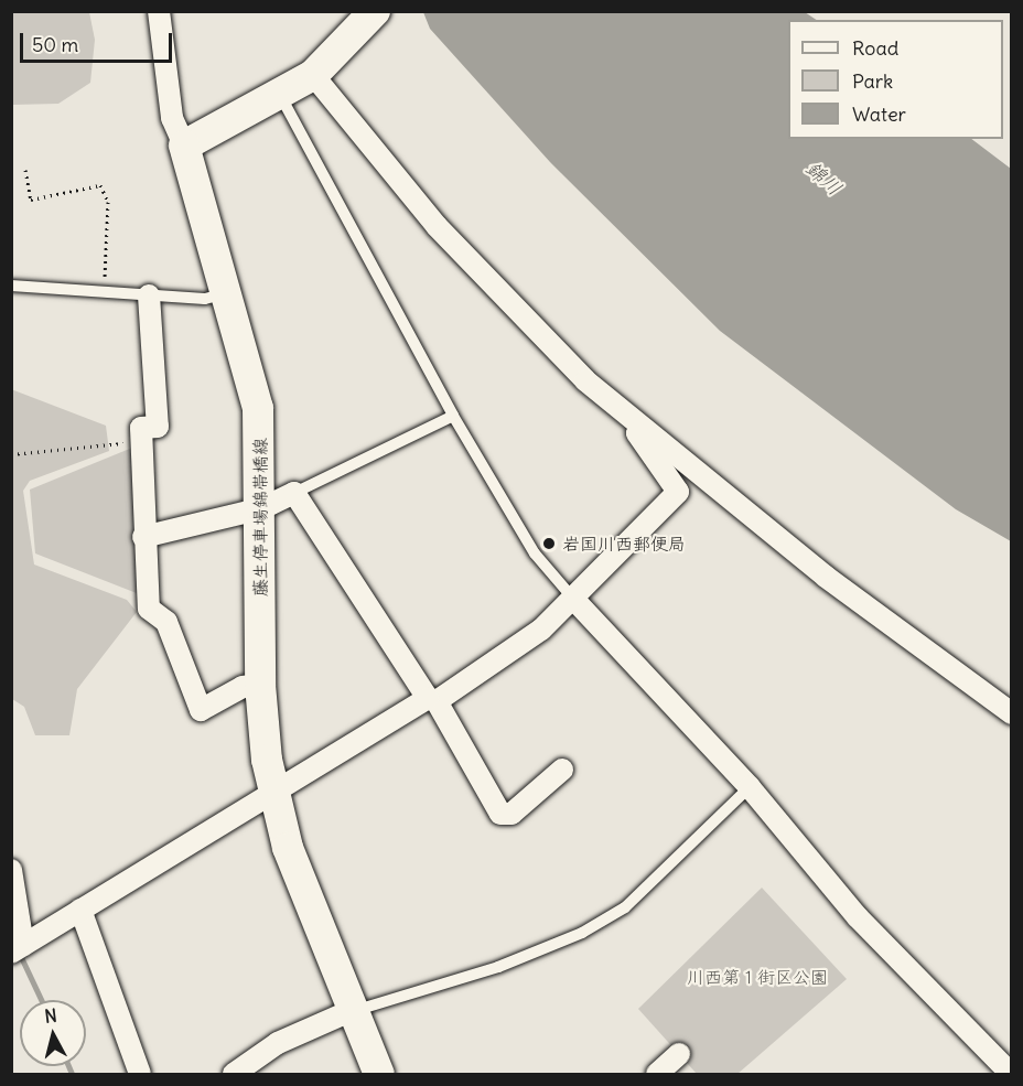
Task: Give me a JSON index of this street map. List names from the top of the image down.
{
  "streets": {
    "main road": ["藤生停車場錦帯橋線"]
  },
  "water": ["錦川"],
  "parks": ["川西第１街区公園"],
  "places": ["岩国川西郵便局"],
  "legend": ["Road", "Park", "Water"],
  "scale_bar": "50 m",
  "north": "top"
}
